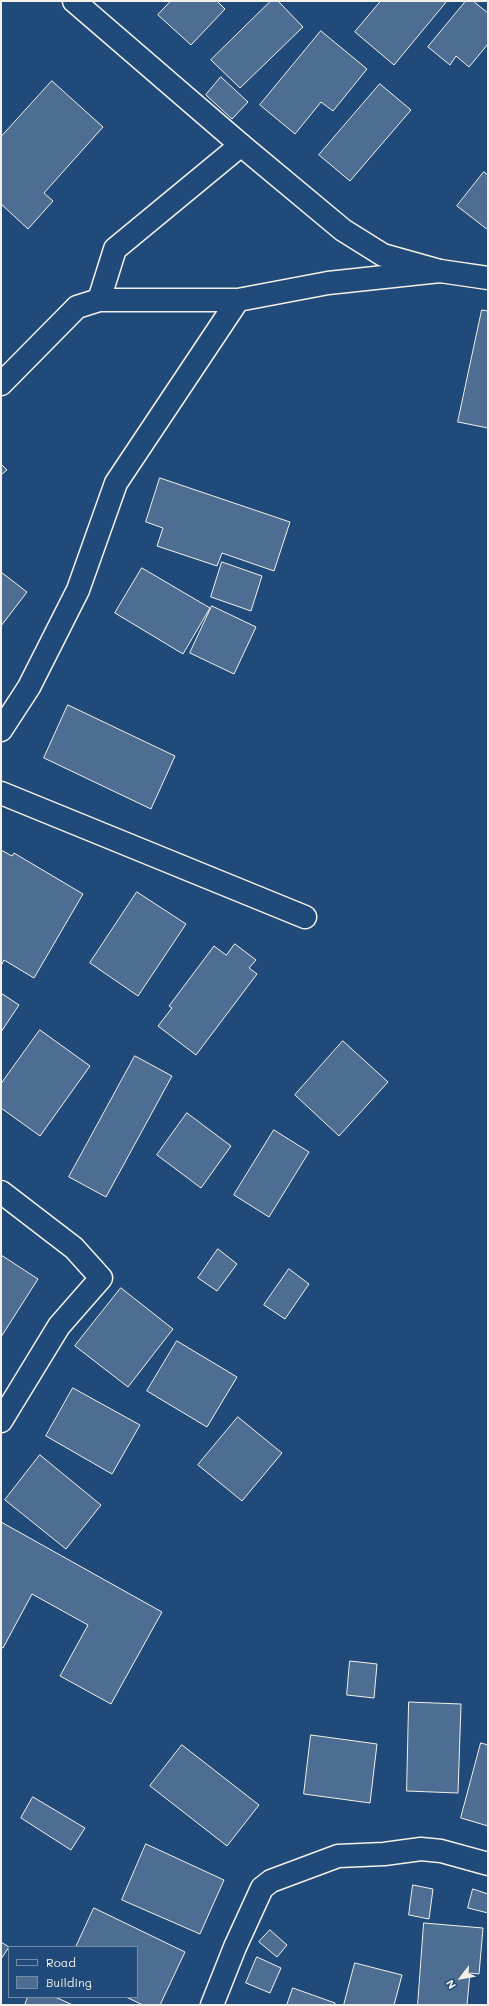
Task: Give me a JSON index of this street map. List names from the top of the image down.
{
  "legend": ["Road", "Building"],
  "north": "bottom left"
}
